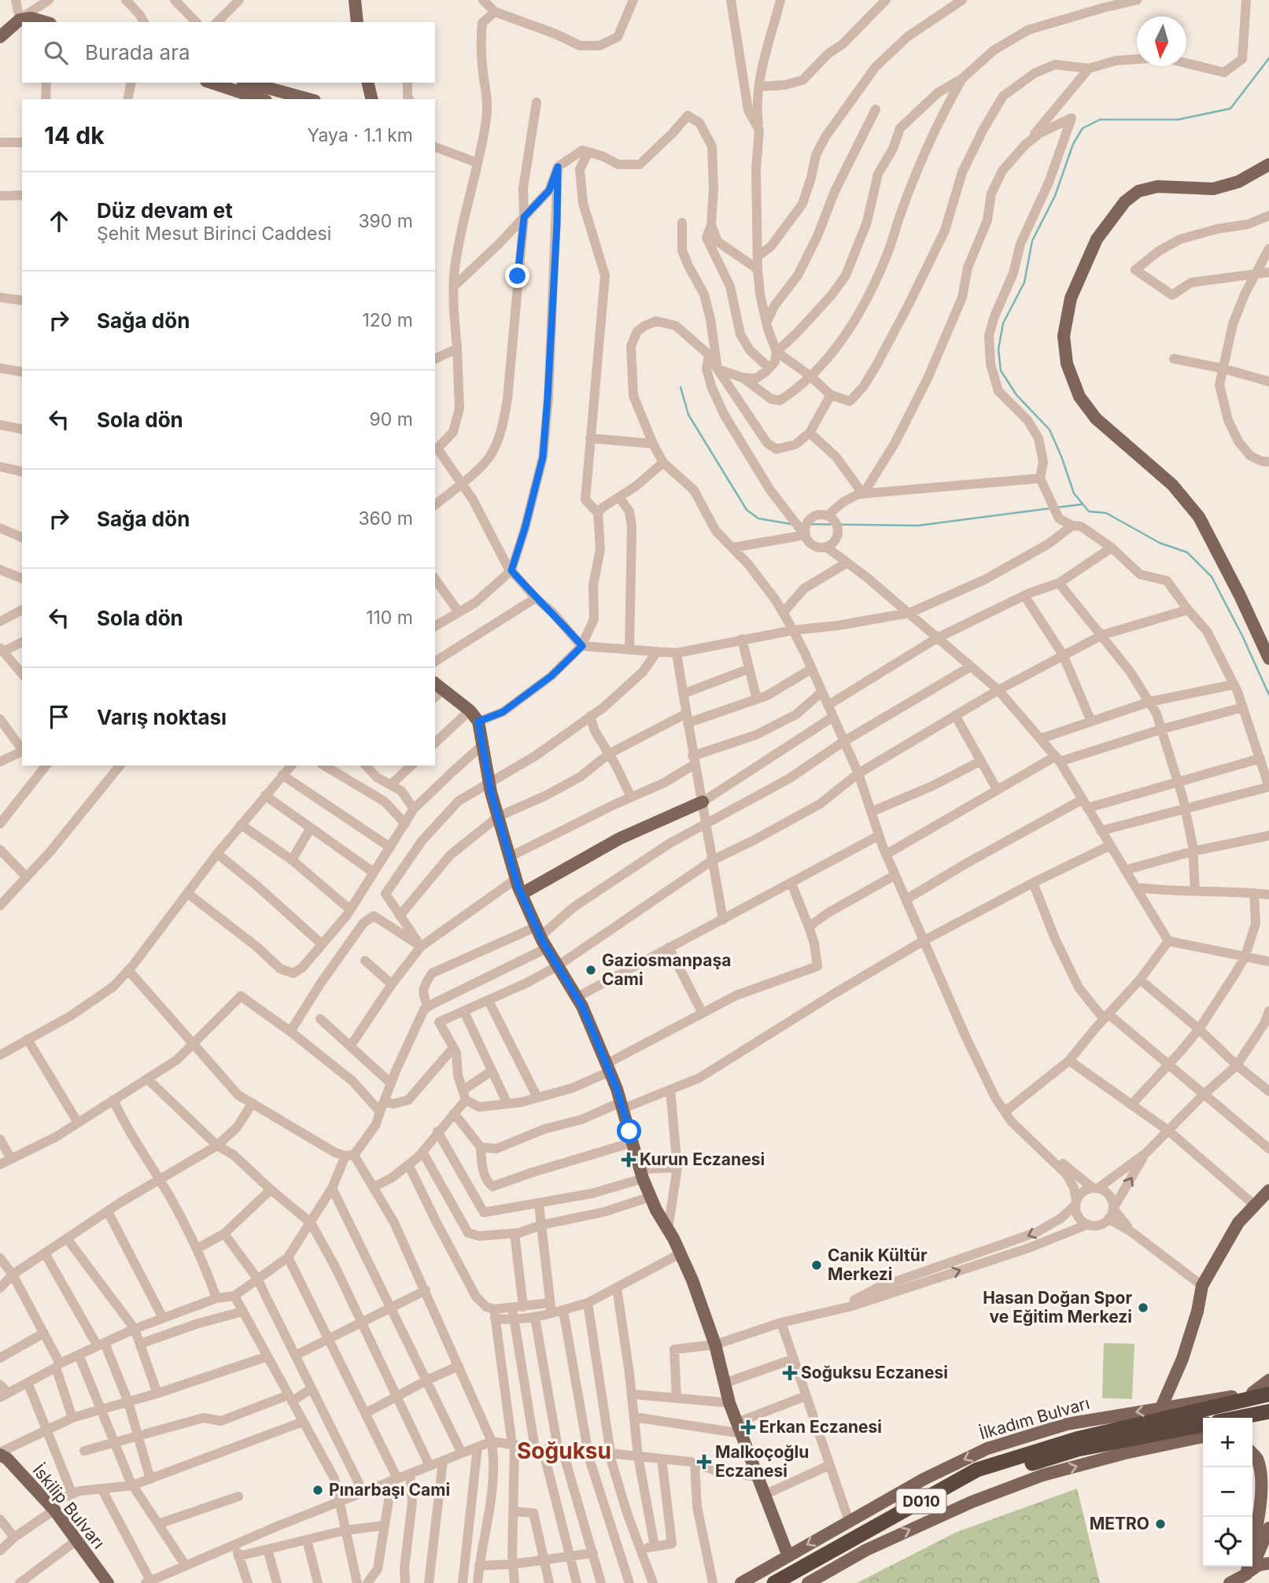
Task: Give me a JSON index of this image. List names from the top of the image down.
{
  "streets": {
    "highway": ["İlkadım Bulvarı", "D010"],
    "main road": ["İskilip Bulvarı"]
  },
  "districts": ["Soğuksu"],
  "places": {
    "other": [
      "Gaziosmanpaşa Cami",
      "Canik Kültür Merkezi",
      "Hasan Doğan Spor ve Eğitim Merkezi",
      "Pınarbaşı Cami",
      "METRO"
    ],
    "health": [
      "Kurun Eczanesi",
      "Soğuksu Eczanesi",
      "Erkan Eczanesi",
      "Malkoçoğlu Eczanesi"
    ]
  },
  "north": "bottom",
  "page": {
    "search": "Burada ara",
    "heading": ["14 dk", "Yaya · 1.1 km"],
    "list": [
      ["Düz devam et", "Şehit Mesut Birinci Caddesi", "390 m"],
      ["Sağa dön", "120 m"],
      ["Sola dön", "90 m"],
      ["Sağa dön", "360 m"],
      ["Sola dön", "110 m"],
      "Varış noktası"
    ],
    "map_buttons": ["+", "−"]
  }
}
